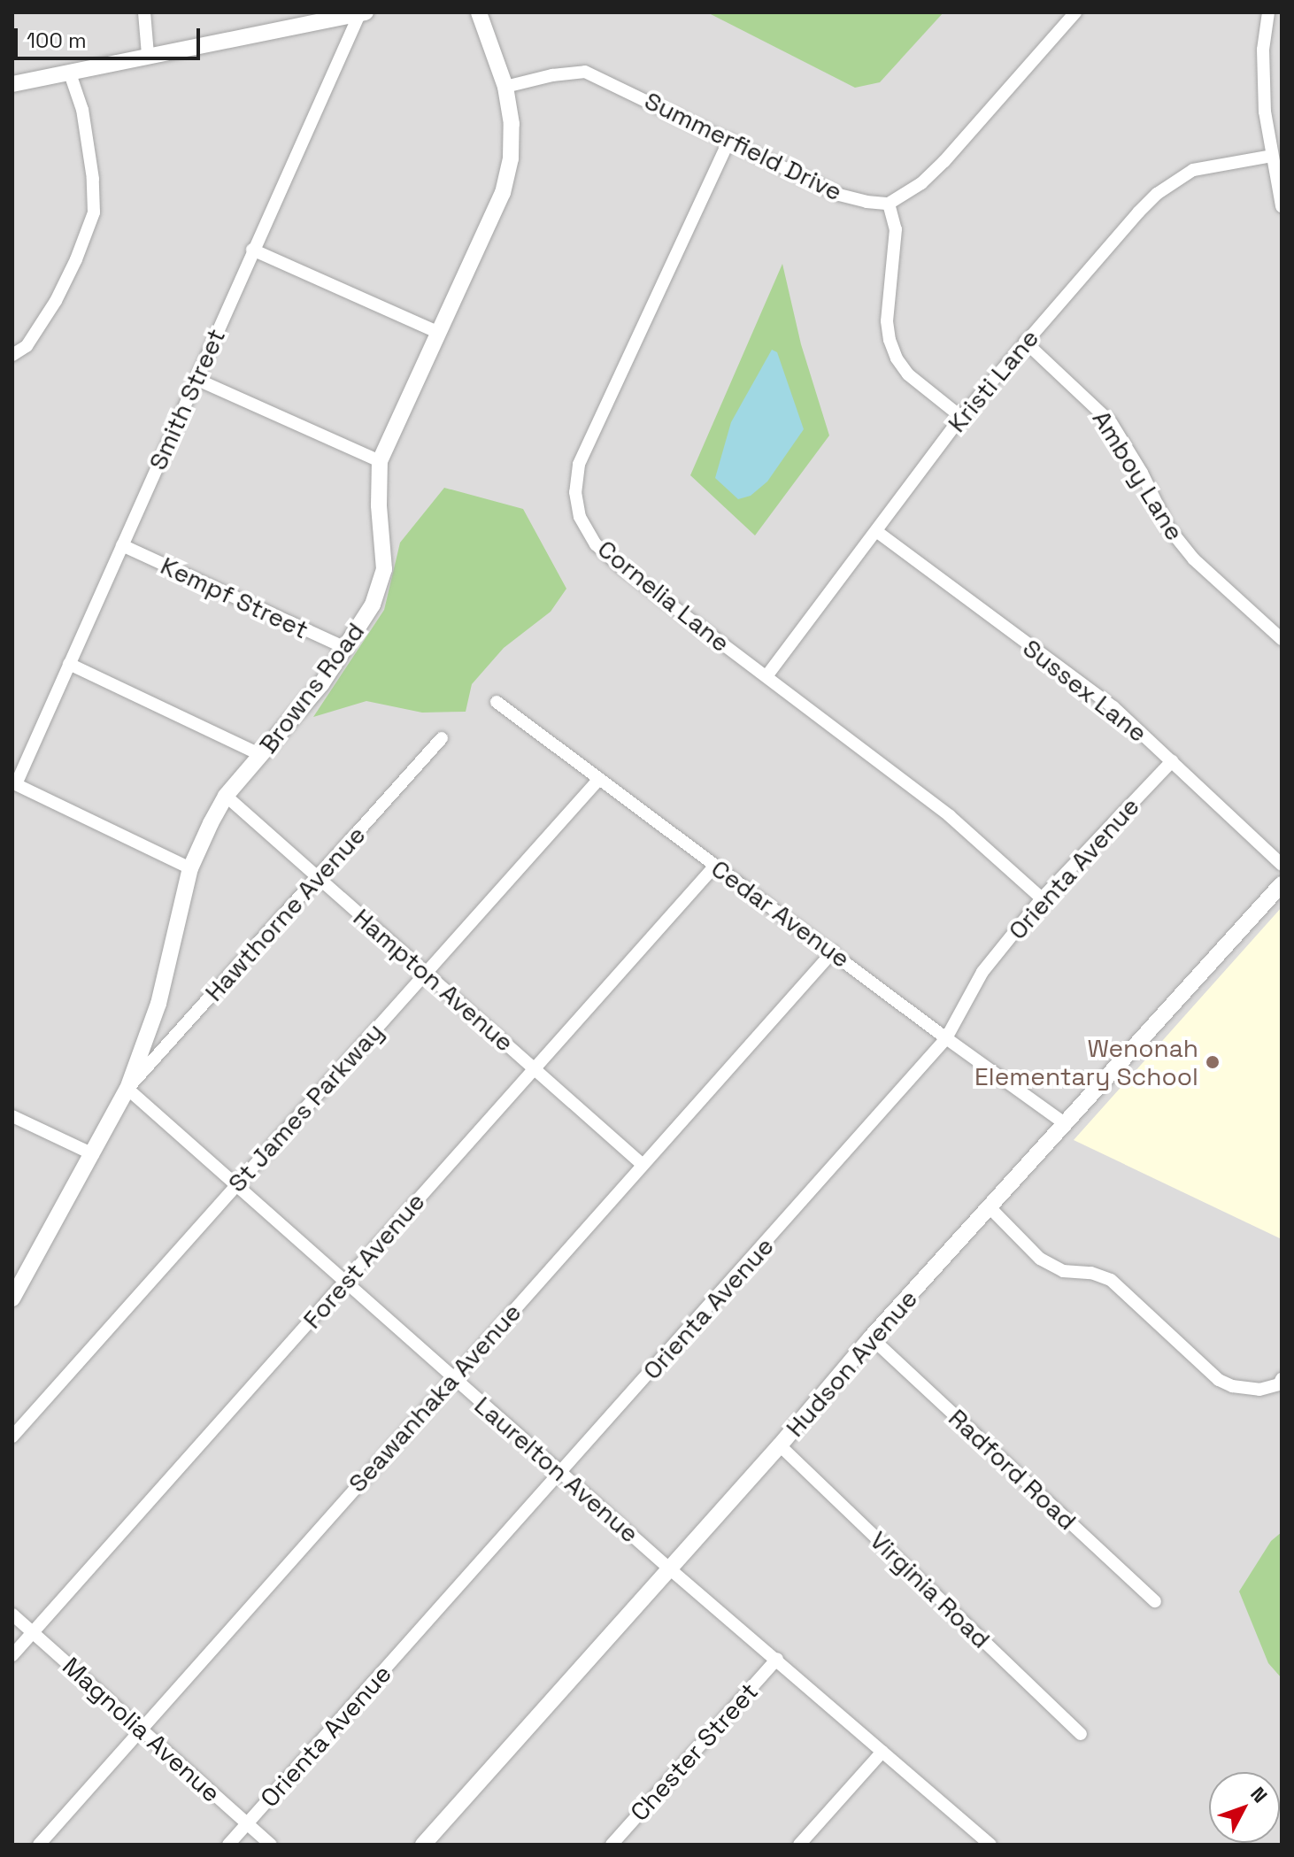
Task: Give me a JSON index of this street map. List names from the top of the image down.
{
  "streets": {
    "street": [
      "Summerfield Drive",
      "Kristi Lane",
      "Smith Street",
      "Amboy Lane",
      "Cornelia Lane",
      "Kempf Street",
      "Browns Road",
      "Sussex Lane",
      "Orienta Avenue",
      "Hawthorne Avenue",
      "Cedar Avenue",
      "Hampton Avenue",
      "St James Parkway",
      "Forest Avenue",
      "Hudson Avenue",
      "Seawanhaka Avenue",
      "Laurelton Avenue",
      "Radford Road",
      "Virginia Road",
      "Magnolia Avenue",
      "Chester Street"
    ]
  },
  "crossings": [
    ["Summerfield Drive", "Cornelia Lane"],
    ["Summerfield Drive", "Browns Road"],
    ["Kristi Lane", "Amboy Lane"],
    ["Kristi Lane", "Cornelia Lane"],
    ["Kristi Lane", "Sussex Lane"],
    ["Smith Street", "Kempf Street"],
    ["Smith Street", "Browns Road"],
    ["Cornelia Lane", "Orienta Avenue"],
    ["Kempf Street", "Browns Road"],
    ["Browns Road", "Hawthorne Avenue"],
    ["Browns Road", "Hampton Avenue"],
    ["Browns Road", "Laurelton Avenue"],
    ["Sussex Lane", "Orienta Avenue"],
    ["Orienta Avenue", "Cedar Avenue"],
    ["Orienta Avenue", "Laurelton Avenue"],
    ["Orienta Avenue", "Magnolia Avenue"],
    ["Hawthorne Avenue", "Hampton Avenue"],
    ["Hawthorne Avenue", "Laurelton Avenue"],
    ["Cedar Avenue", "St James Parkway"],
    ["Cedar Avenue", "Forest Avenue"],
    ["Cedar Avenue", "Hudson Avenue"],
    ["Cedar Avenue", "Seawanhaka Avenue"],
    ["Hampton Avenue", "St James Parkway"],
    ["Hampton Avenue", "Forest Avenue"],
    ["Hampton Avenue", "Seawanhaka Avenue"],
    ["St James Parkway", "Laurelton Avenue"],
    ["Forest Avenue", "Laurelton Avenue"],
    ["Forest Avenue", "Magnolia Avenue"],
    ["Hudson Avenue", "Laurelton Avenue"],
    ["Hudson Avenue", "Radford Road"],
    ["Hudson Avenue", "Virginia Road"],
    ["Seawanhaka Avenue", "Laurelton Avenue"],
    ["Seawanhaka Avenue", "Magnolia Avenue"],
    ["Laurelton Avenue", "Chester Street"]
  ],
  "places": ["Wenonah Elementary School"],
  "scale_bar": "100 m",
  "north": "top right"
}
